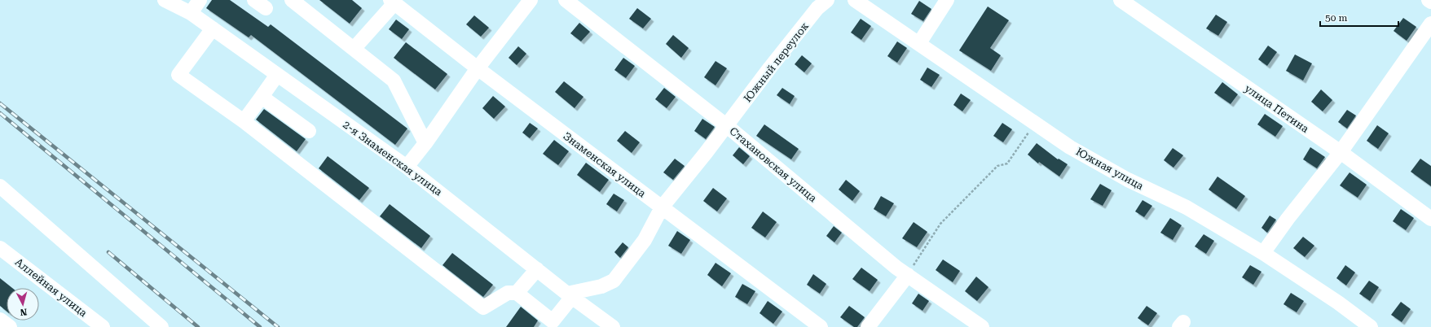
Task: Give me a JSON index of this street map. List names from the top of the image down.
{
  "streets": {
    "street": [
      "Южный переулок",
      "улица Петина",
      "2-я Знаменская улица",
      "Знаменская улица",
      "Стахановская улица",
      "Южная улица",
      "Аллейная улица"
    ]
  },
  "crossings": [
    ["Южный переулок", "2-я Знаменская улица"],
    ["Южный переулок", "Знаменская улица"],
    ["Южный переулок", "Стахановская улица"]
  ],
  "scale_bar": "50 m",
  "north": "bottom"
}
